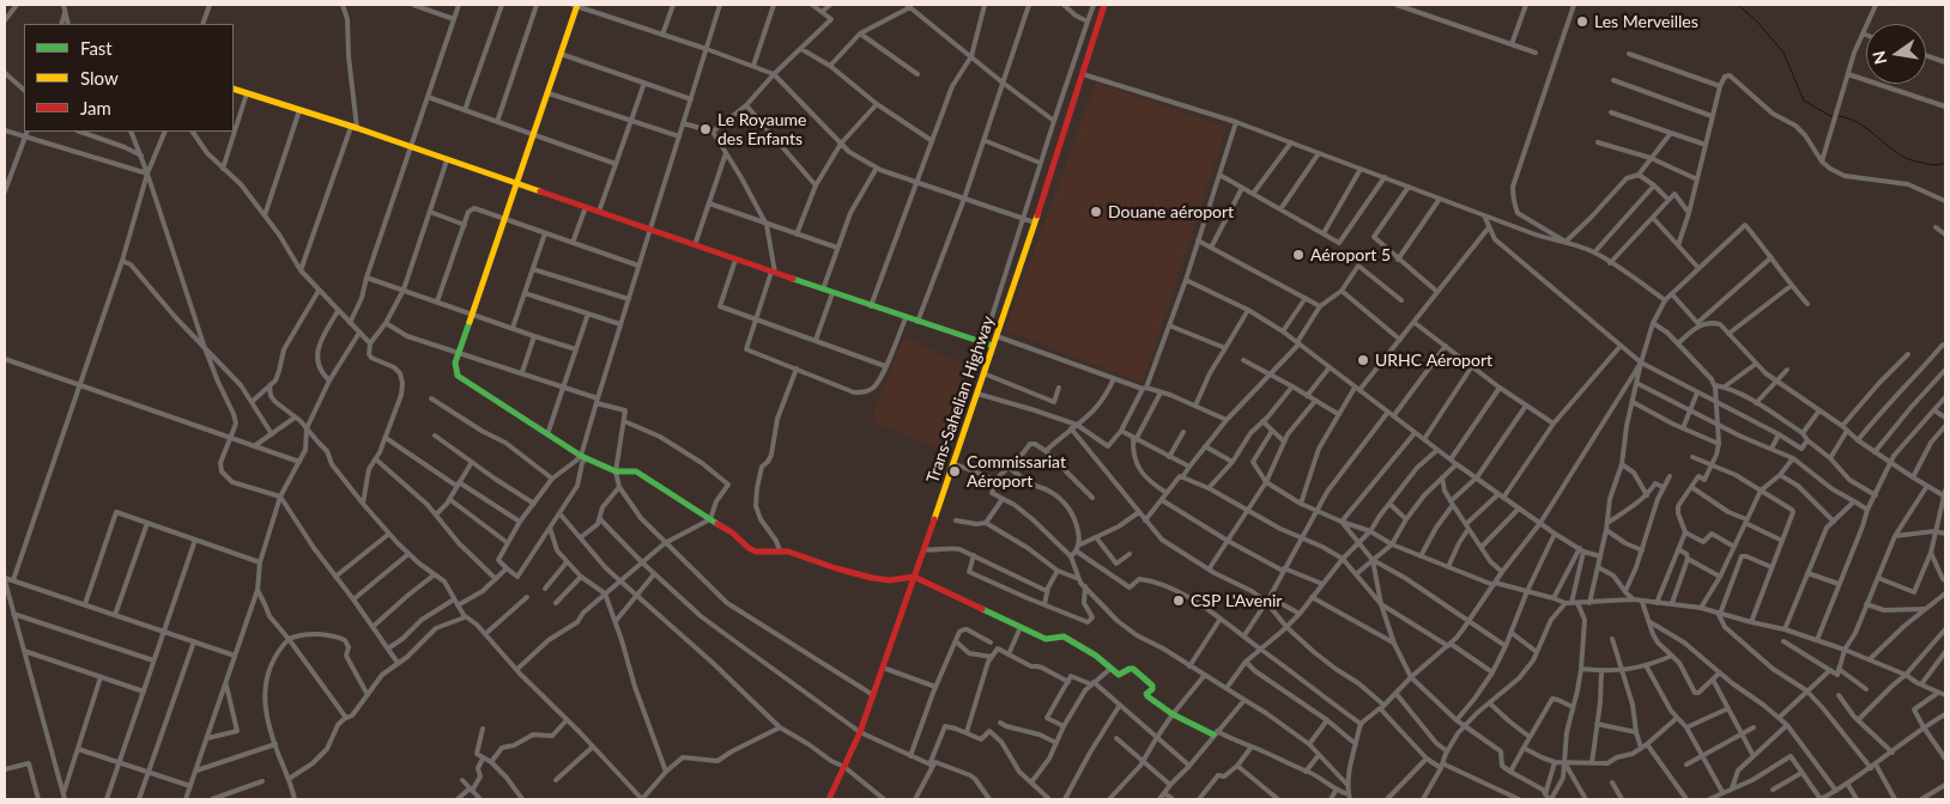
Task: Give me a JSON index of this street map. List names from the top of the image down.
{
  "streets": {
    "main road": ["Trans-Sahelian Highway"]
  },
  "places": [
    "Les Merveilles",
    "Le Royaume des Enfants",
    "Douane aéroport",
    "Aéroport 5",
    "URHC Aéroport",
    "Commissariat Aéroport",
    "CSP L'Avenir"
  ],
  "legend": ["Fast", "Slow", "Jam"],
  "north": "left"
}
